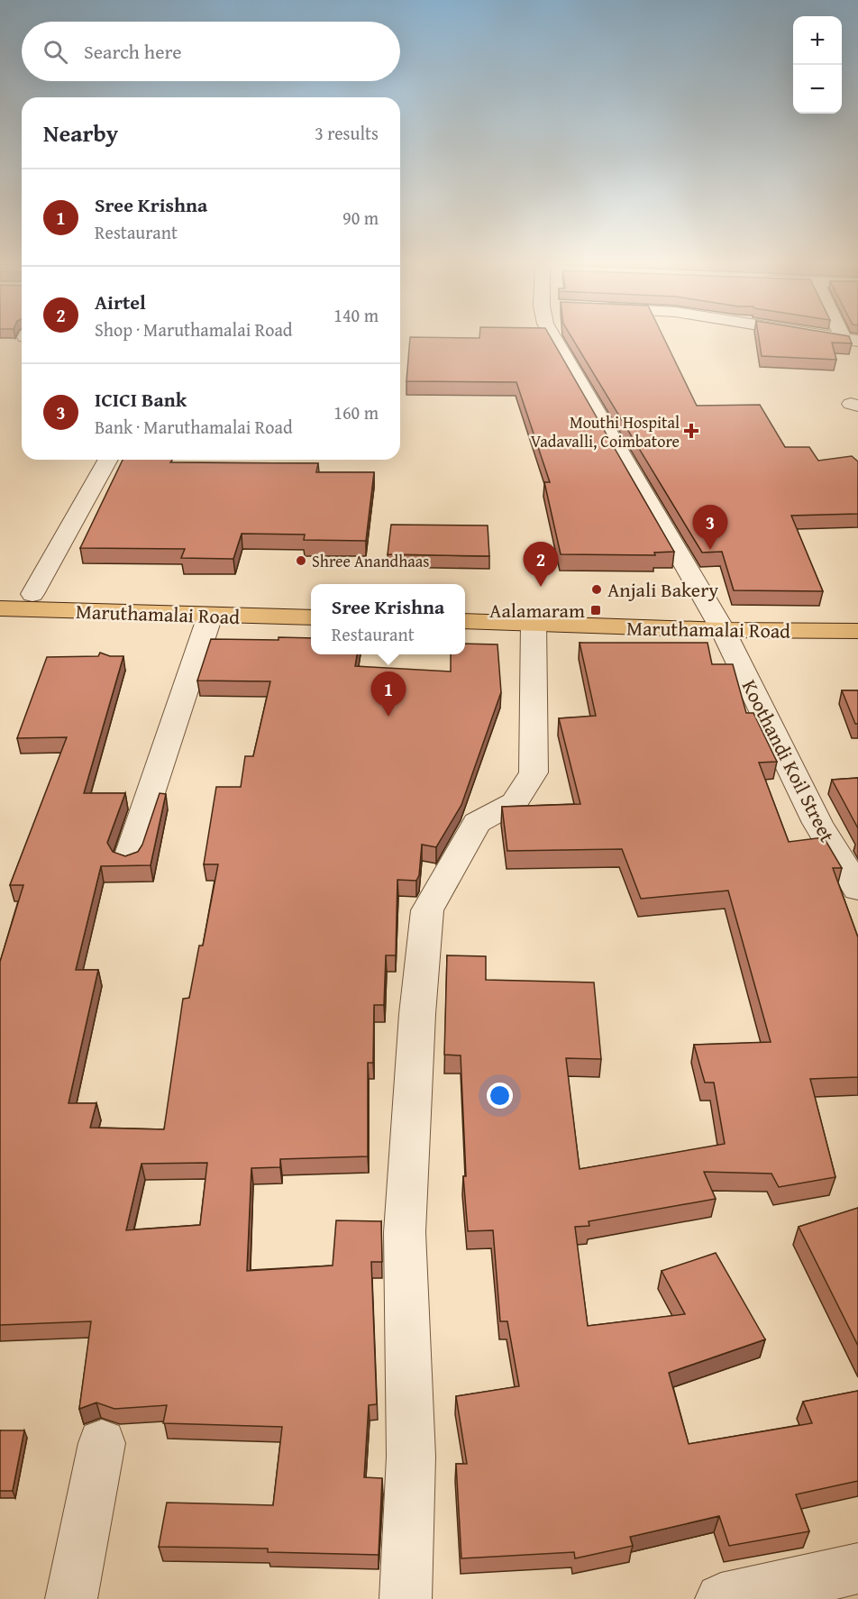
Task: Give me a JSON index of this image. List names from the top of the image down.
{
  "streets": {
    "main road": ["Maruthamalai Road"],
    "street": ["Koothandi Koil Street"]
  },
  "crossings": [
    ["Maruthamalai Road", "Koothandi Koil Street"]
  ],
  "places": {
    "health": ["Mouthi Hospital Vadavalli, Coimbatore"],
    "other": ["Shree Anandhaas", "Anjali Bakery"],
    "transit": ["Aalamaram"]
  },
  "page": {
    "map_buttons": ["+", "−"],
    "search": "Search here",
    "heading": ["Nearby", "3 results"],
    "list": [
      {
        "mark": "1",
        "name": "Sree Krishna",
        "note": "Restaurant",
        "value": "90 m"
      },
      {
        "mark": "2",
        "name": "Airtel",
        "note": "Shop · Maruthamalai Road",
        "value": "140 m"
      },
      {
        "mark": "3",
        "name": "ICICI Bank",
        "note": "Bank · Maruthamalai Road",
        "value": "160 m"
      }
    ],
    "pins": ["3", "2", "1"],
    "popup": ["Sree Krishna", "Restaurant"]
  }
}
